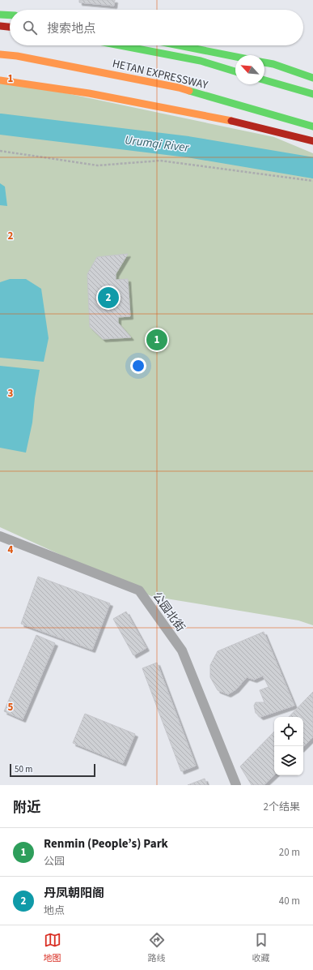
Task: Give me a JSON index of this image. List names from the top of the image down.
{
  "streets": {
    "main road": ["HETAN EXPRESSWAY"],
    "street": ["公园北街"]
  },
  "water": ["Urumqi River"],
  "scale_bar": "50 m",
  "north": "top left",
  "page": {
    "search": "搜索地点",
    "pins": ["2", "1"],
    "scale": "50 m",
    "heading": ["附近", "2个结果"],
    "list": [
      {
        "mark": "1",
        "name": "Renmin (People’s) Park",
        "note": "公园",
        "value": "20 m"
      },
      {
        "mark": "2",
        "name": "丹凤朝阳阁",
        "note": "地点",
        "value": "40 m"
      }
    ],
    "nav": ["地图", "路线", "收藏"]
  },
  "grid": {
    "rows": [
      "1",
      "2",
      "3",
      "4",
      "5"
    ]
  }
}
